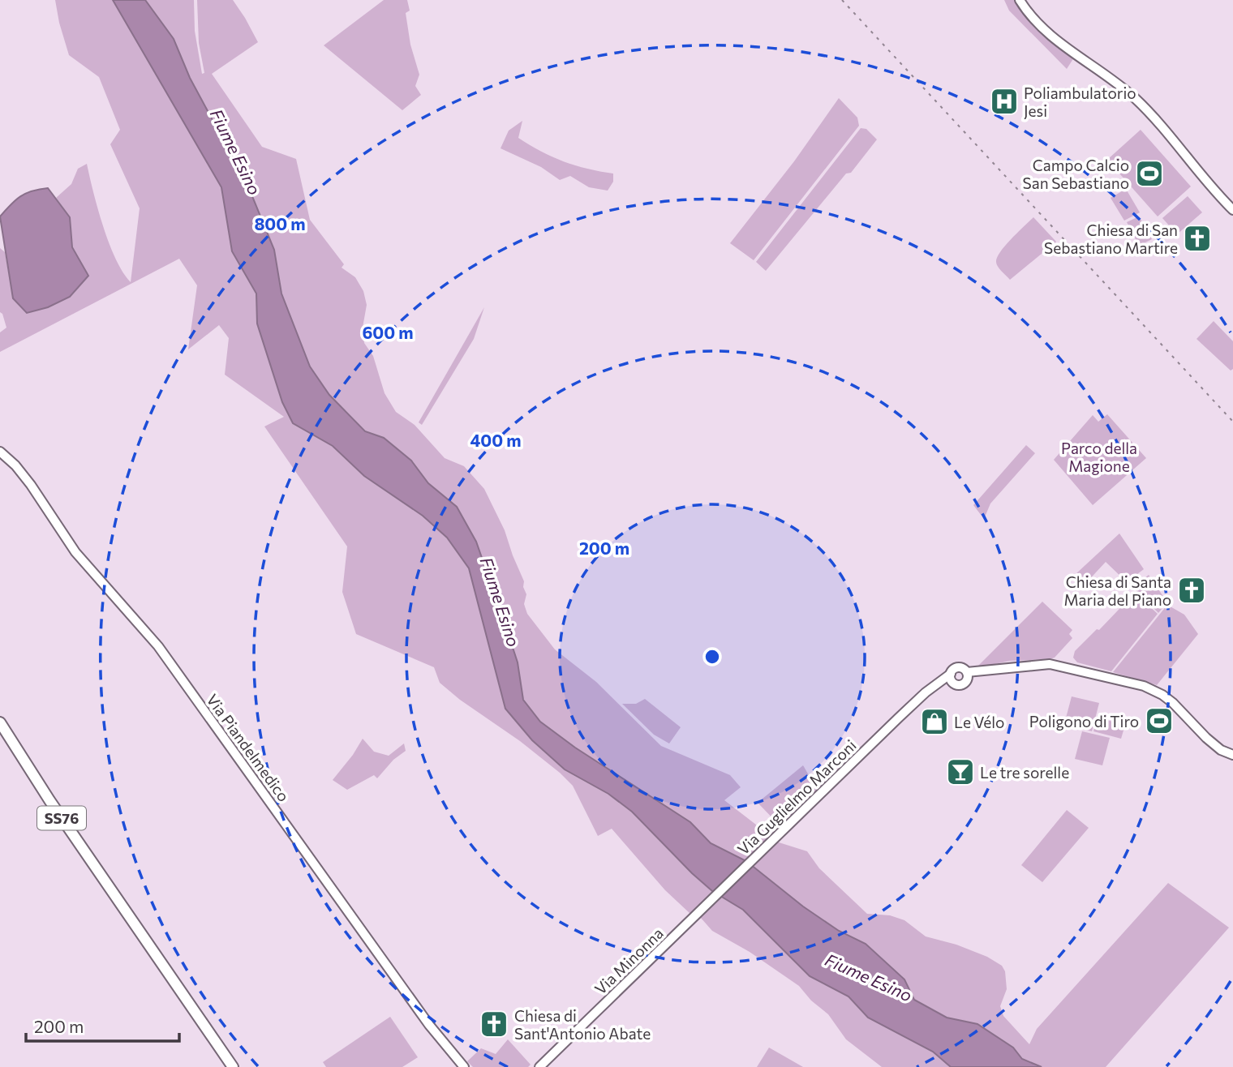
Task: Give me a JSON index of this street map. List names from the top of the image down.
{
  "streets": {
    "highway": ["SS76"],
    "main road": ["Via Piandelmedico", "Via Guglielmo Marconi", "Via Minonna"]
  },
  "crossings": [
    ["Via Guglielmo Marconi", "Via Minonna"]
  ],
  "water": ["Fiume Esino"],
  "parks": ["Parco della Magione"],
  "places": {
    "hospital": ["Poliambulatorio Jesi"],
    "sports": ["Campo Calcio San Sebastiano", "Poligono di Tiro"],
    "church": ["Chiesa di San Sebastiano Martire", "Chiesa di Santa Maria del Piano", "Chiesa di Sant'Antonio Abate"],
    "shop": ["Le Vélo"],
    "bar": ["Le tre sorelle"]
  },
  "scale_bar": "200 m",
  "rings": [
    "800 m",
    "600 m",
    "400 m",
    "200 m"
  ]
}
